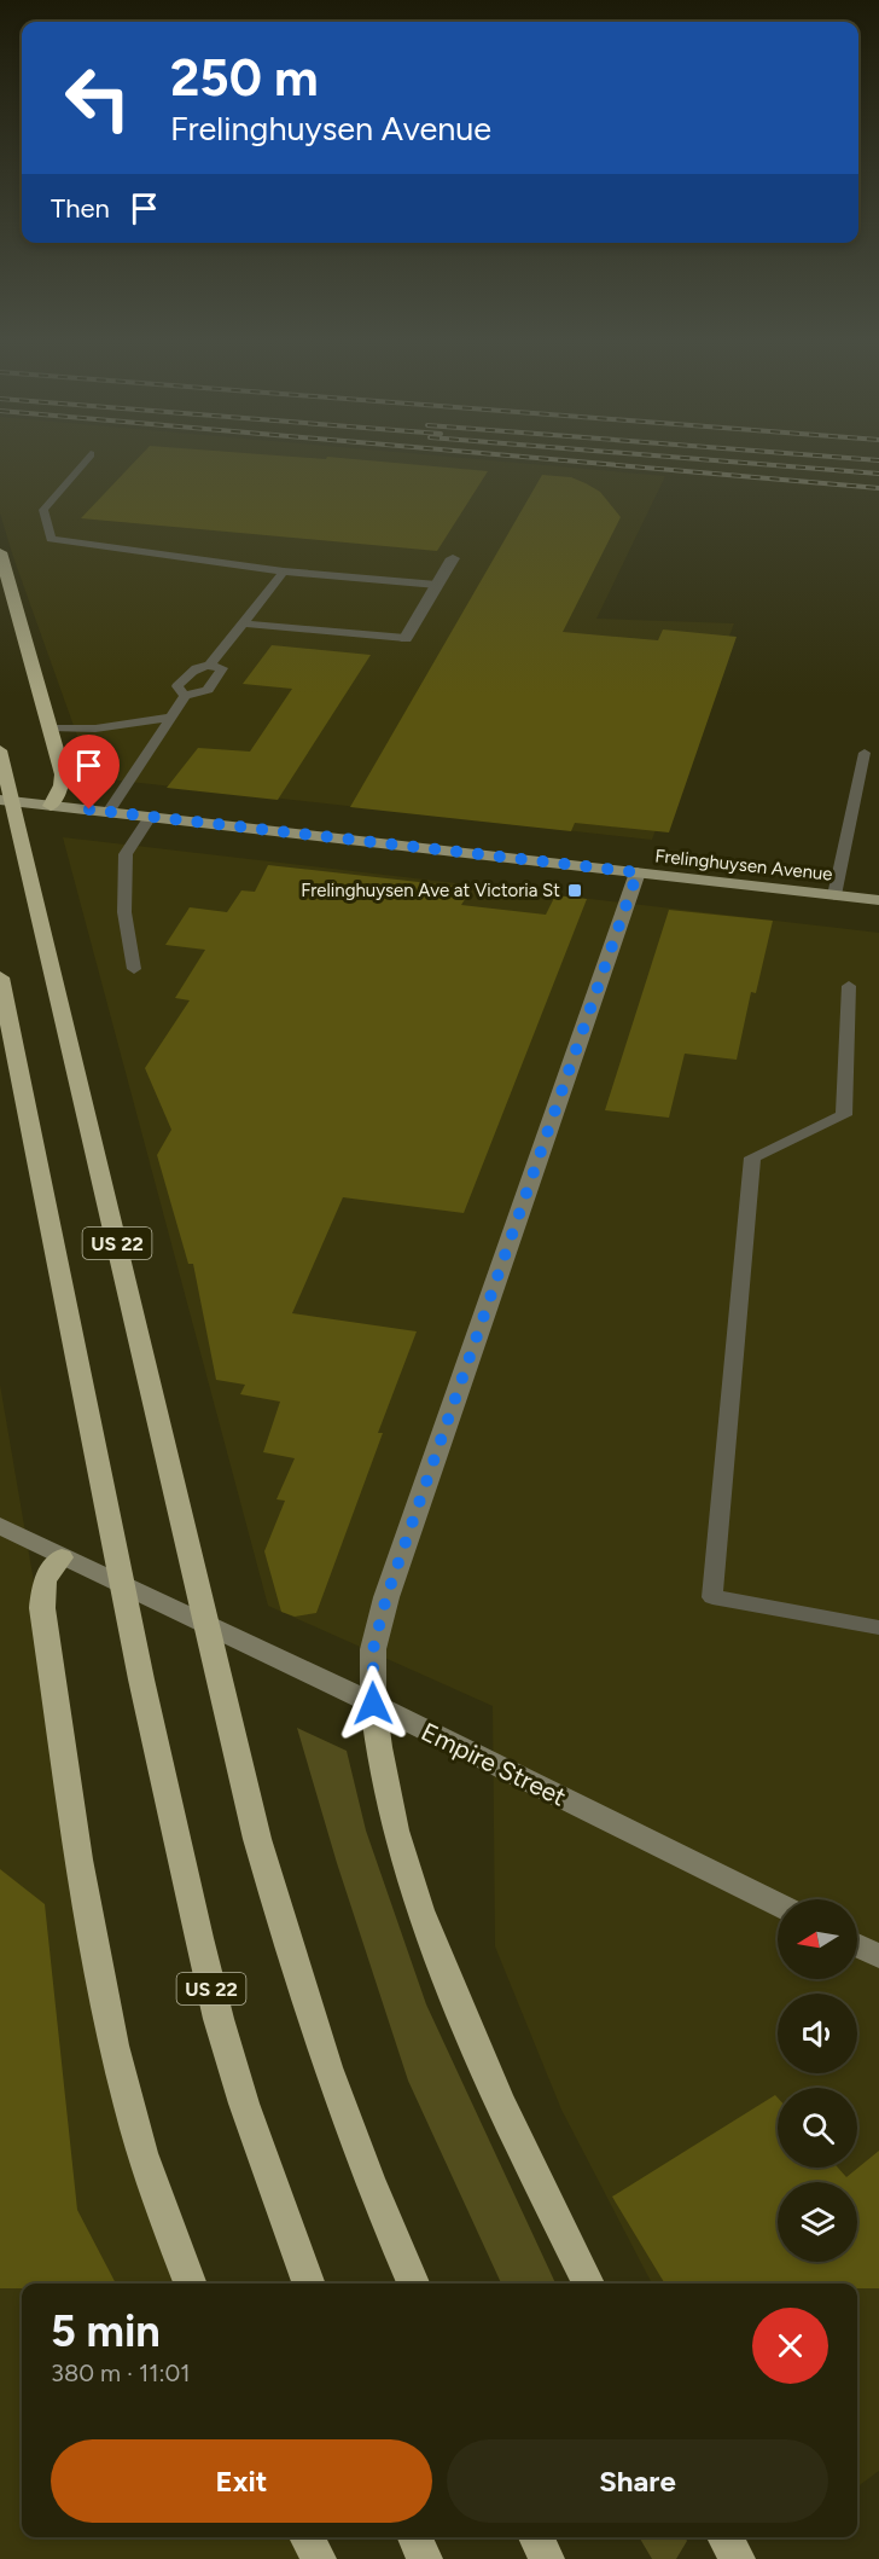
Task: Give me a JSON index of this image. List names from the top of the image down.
{
  "streets": {
    "highway": ["US 22"],
    "main road": ["Frelinghuysen Avenue"],
    "street": ["Empire Street"]
  },
  "places": {
    "transit": ["Frelinghuysen Ave at Victoria St"]
  },
  "north": "left",
  "page": {
    "turn": ["250 m", "Frelinghuysen Avenue"],
    "then": "Then",
    "heading": ["5 min", "380 m · 11:01"],
    "buttons": ["Exit", "Share"]
  }
}
